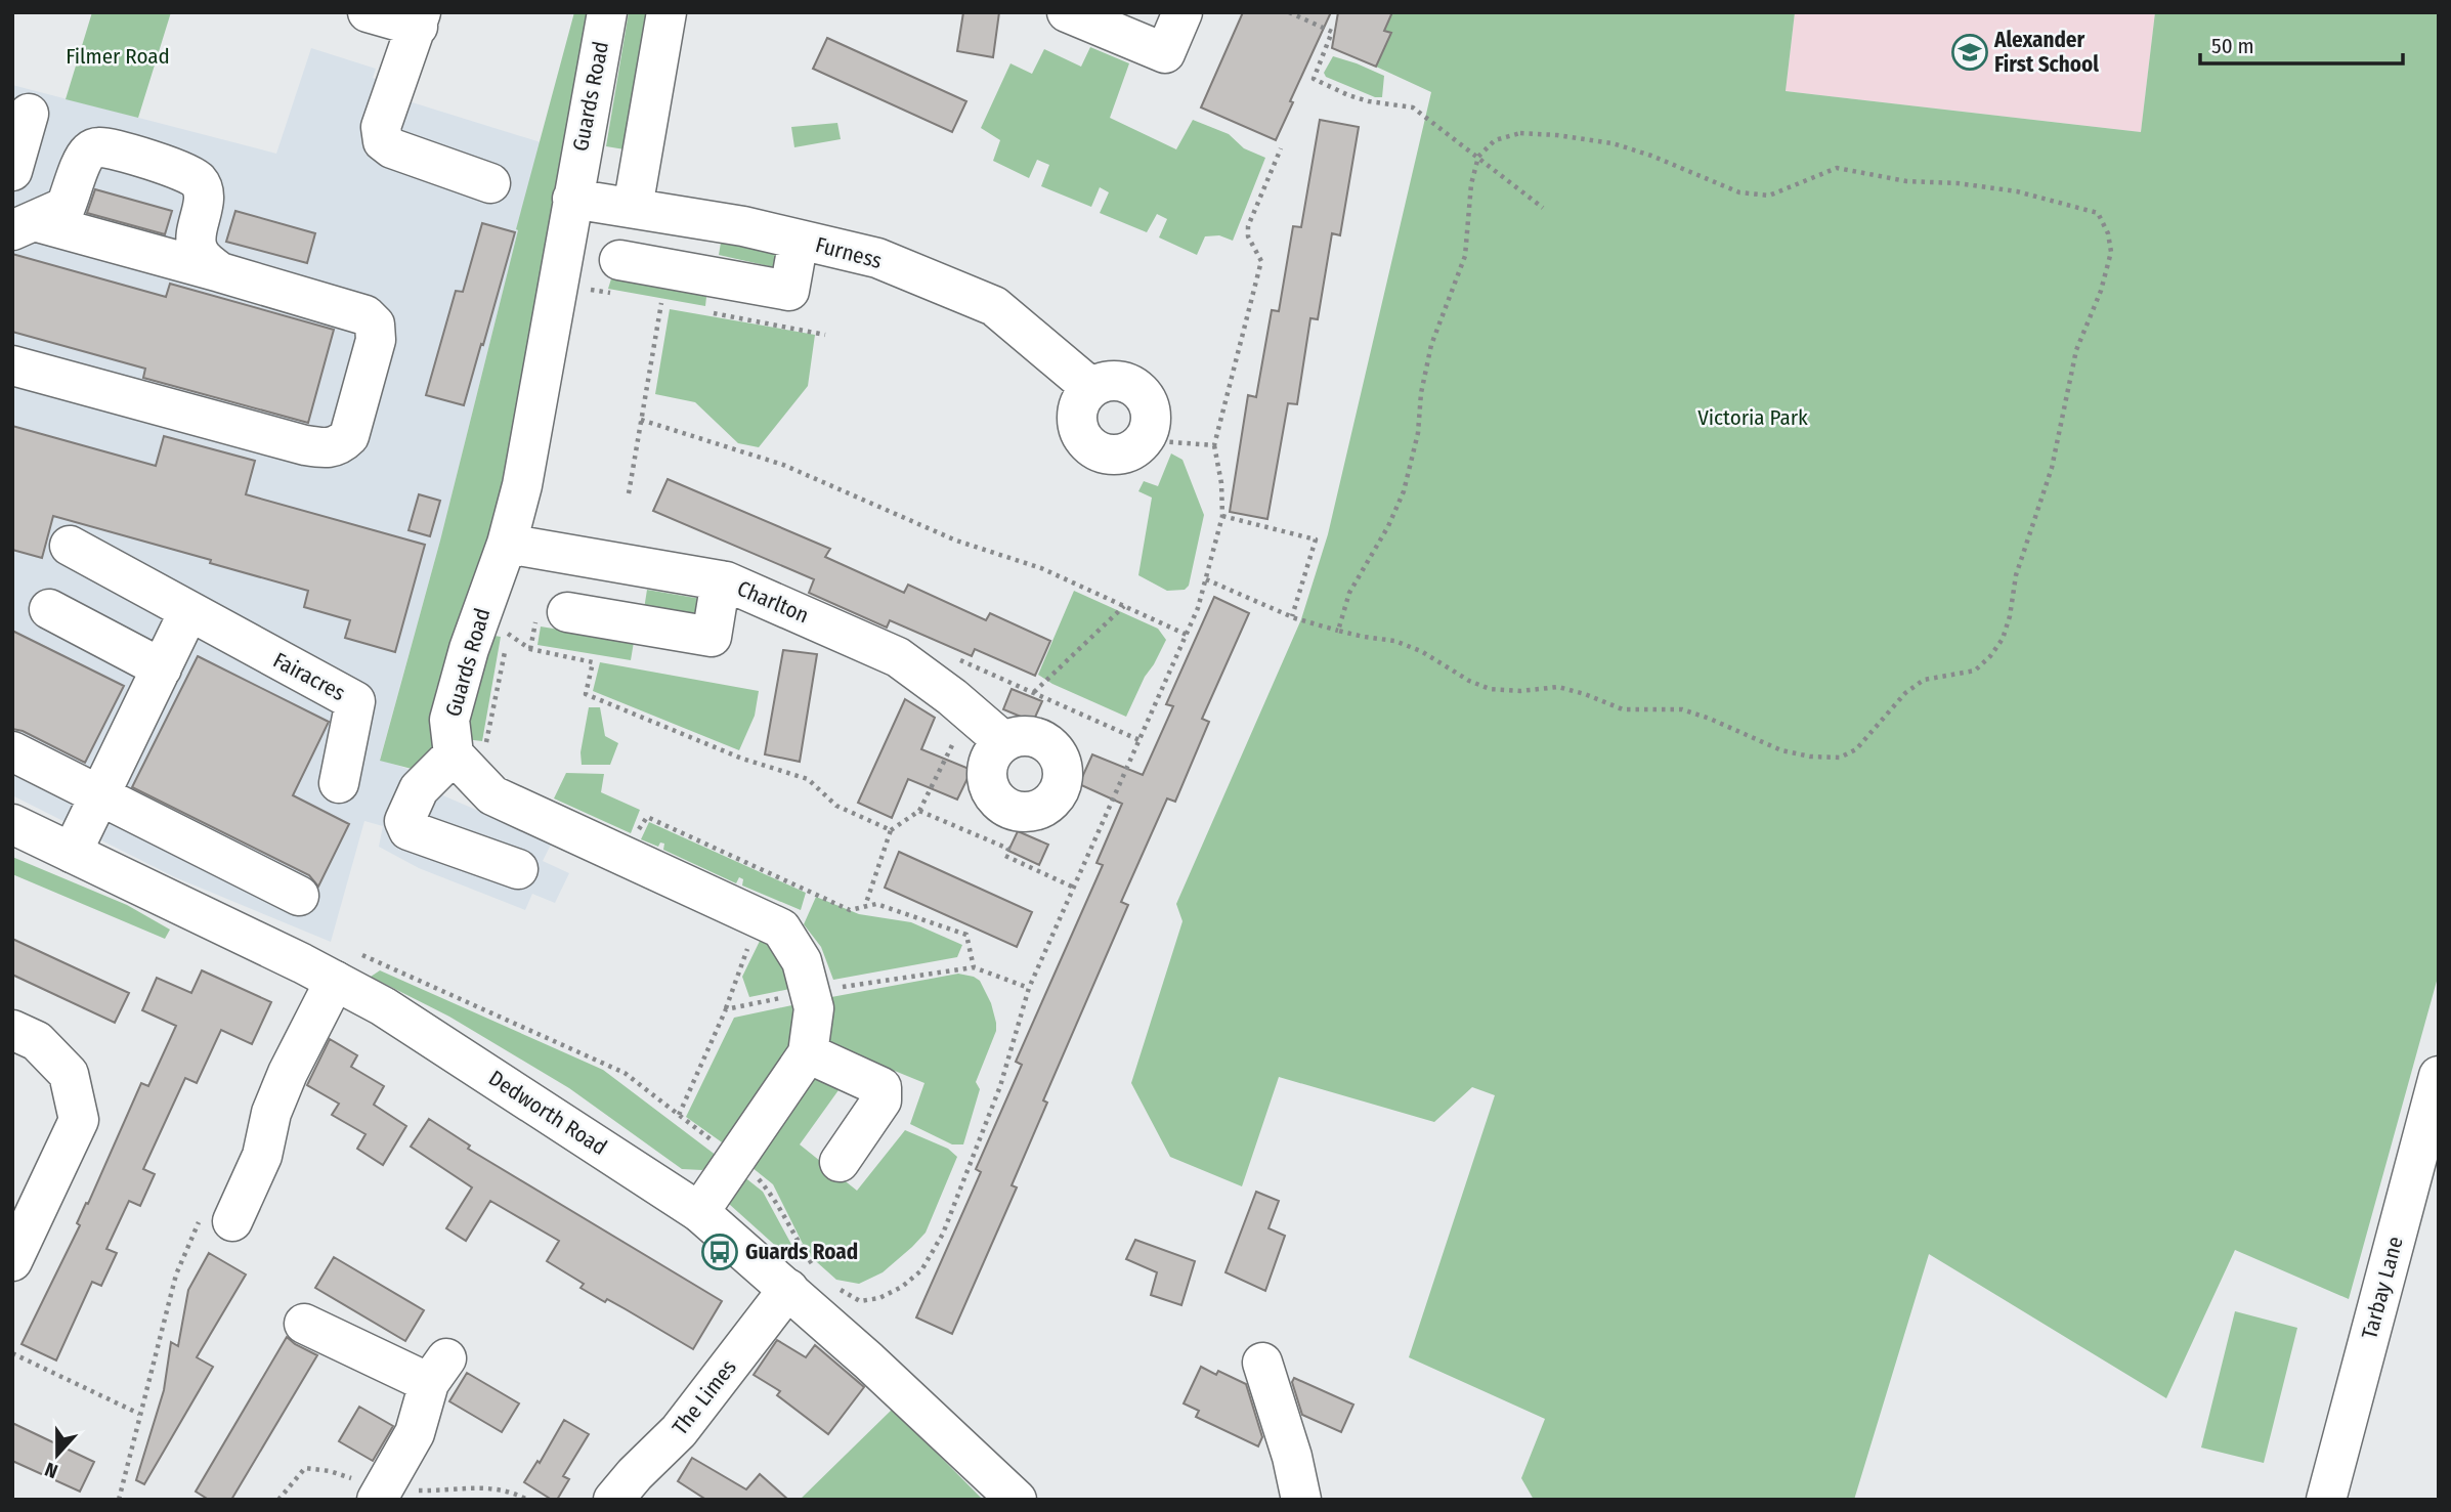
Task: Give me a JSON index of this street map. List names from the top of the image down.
{
  "streets": {
    "street": [
      "Guards Road",
      "Furness",
      "Charlton",
      "Fairacres",
      "Dedworth Road",
      "Tarbay Lane",
      "The Limes"
    ]
  },
  "crossings": [
    ["Guards Road", "Furness"],
    ["Guards Road", "Charlton"],
    ["Dedworth Road", "The Limes"]
  ],
  "parks": ["Filmer Road", "Victoria Park"],
  "places": {
    "school or university": ["Alexander First School"],
    "bus stop": ["Guards Road"]
  },
  "scale_bar": "50 m",
  "north": "bottom"
}
